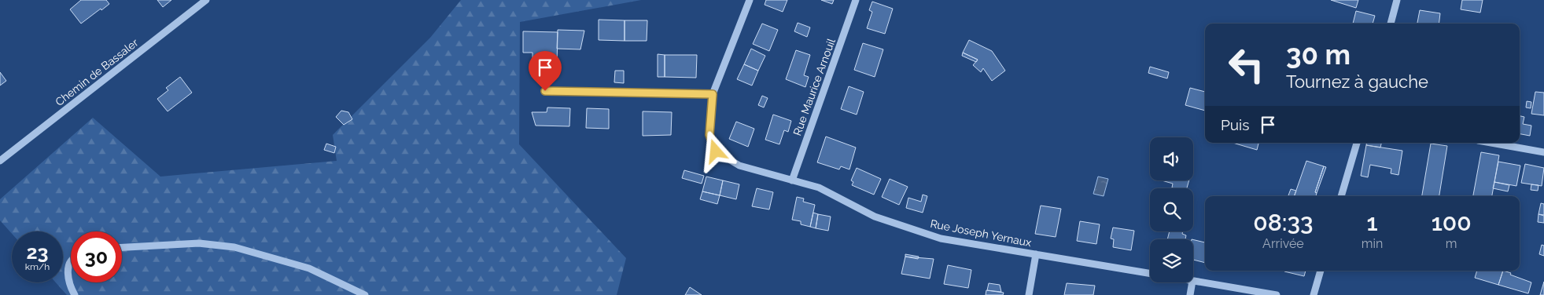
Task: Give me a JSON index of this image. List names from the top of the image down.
{
  "streets": {
    "street": ["Chemin de Bassaler", "Rue Maurice Arnouil", "Rue Joseph Yernaux"]
  },
  "crossings": [
    ["Rue Maurice Arnouil", "Rue Joseph Yernaux"]
  ],
  "page": {
    "turn": ["30 m", "Tournez à gauche"],
    "then": "Puis",
    "eta": [
      "08:33",
      "Arrivée",
      "1",
      "min",
      "100",
      "m"
    ],
    "speed": "23 km/h",
    "limit": "30"
  }
}
